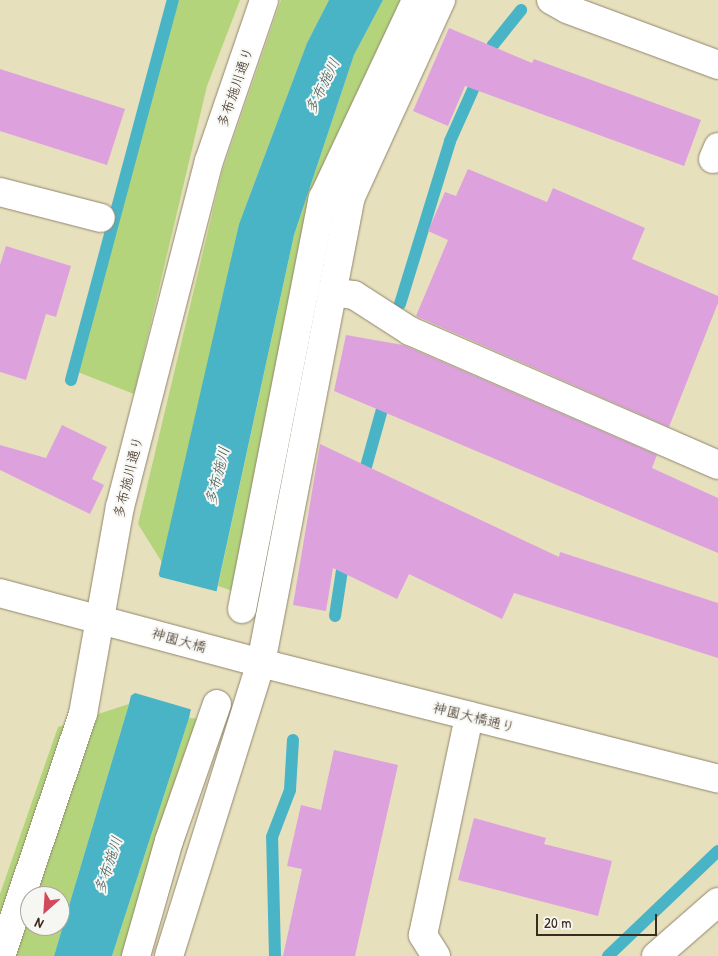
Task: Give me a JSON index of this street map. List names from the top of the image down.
{
  "streets": {
    "street": ["多布施川通り", "神園大橋", "神園大橋通り"]
  },
  "crossings": [
    ["多布施川通り", "神園大橋"],
    ["神園大橋", "神園大橋通り"]
  ],
  "water": ["多布施川"],
  "scale_bar": "20 m",
  "north": "bottom left"
}
